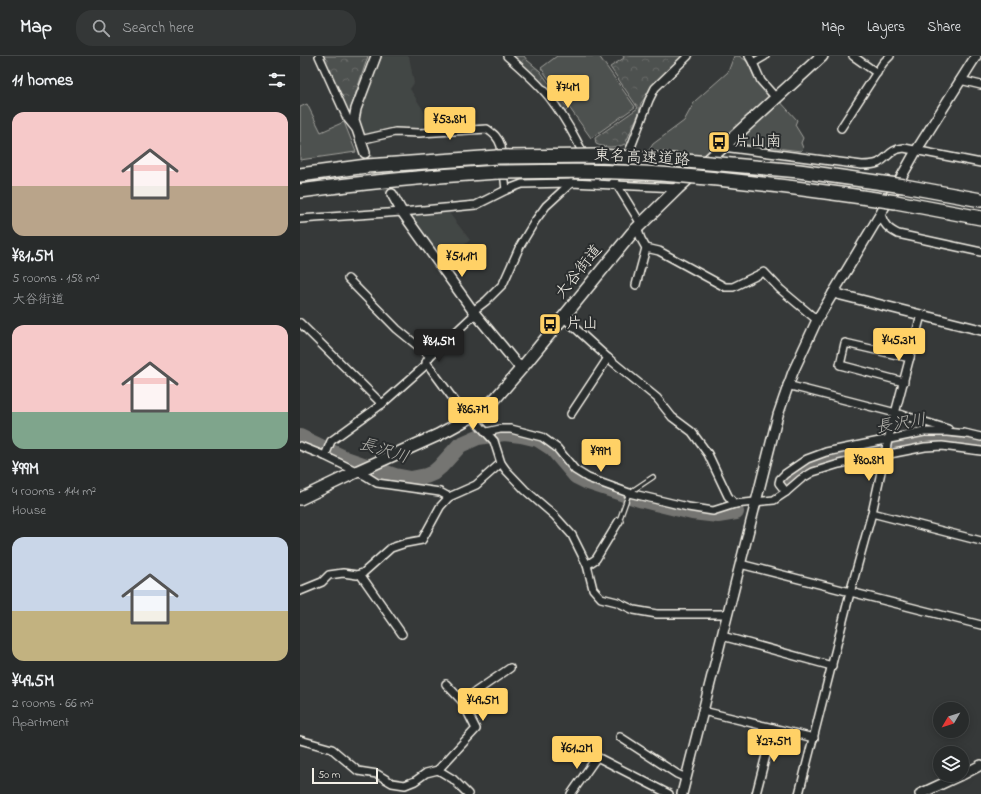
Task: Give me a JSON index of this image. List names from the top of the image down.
{
  "streets": {
    "highway": ["東名高速道路"],
    "main road": ["大谷街道"]
  },
  "water": ["長沢川"],
  "places": {
    "bus stop": ["片山南", "片山"]
  },
  "scale_bar": "50 m",
  "north": "bottom left",
  "page": {
    "header": "Map",
    "search": "Search here",
    "nav": ["Map", "Layers", "Share"],
    "heading": "11 homes",
    "price": [
      "¥74M",
      "¥53.8M",
      "¥51.1M",
      "¥45.3M",
      "¥81.5M",
      "¥86.7M",
      "¥99M",
      "¥80.8M",
      "¥49.5M",
      "¥27.5M",
      "¥61.2M"
    ],
    "list": [
      {
        "name": "¥81.5M",
        "note": "5 rooms · 158 m² · 大谷街道"
      },
      {
        "name": "¥99M",
        "note": "4 rooms · 144 m² · House"
      },
      {
        "name": "¥49.5M",
        "note": "2 rooms · 66 m² · Apartment"
      }
    ],
    "scale": "50 m"
  }
}
